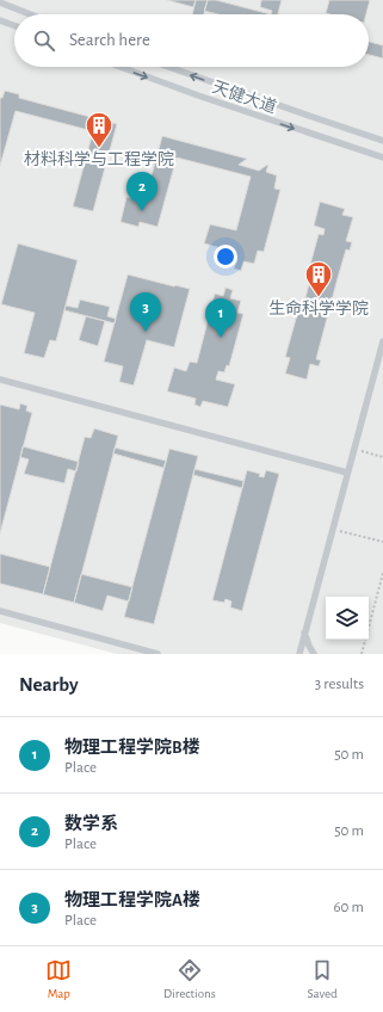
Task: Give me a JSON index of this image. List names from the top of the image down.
{
  "streets": {
    "lane": ["天健大道"]
  },
  "places": {
    "building": ["材料科学与工程学院", "生命科学学院"]
  },
  "page": {
    "search": "Search here",
    "pins": ["2", "3", "1"],
    "heading": ["Nearby", "3 results"],
    "list": [
      {
        "mark": "1",
        "name": "物理工程学院B楼",
        "note": "Place",
        "value": "50 m"
      },
      {
        "mark": "2",
        "name": "数学系",
        "note": "Place",
        "value": "50 m"
      },
      {
        "mark": "3",
        "name": "物理工程学院A楼",
        "note": "Place",
        "value": "60 m"
      }
    ],
    "nav": ["Map", "Directions", "Saved"]
  }
}
